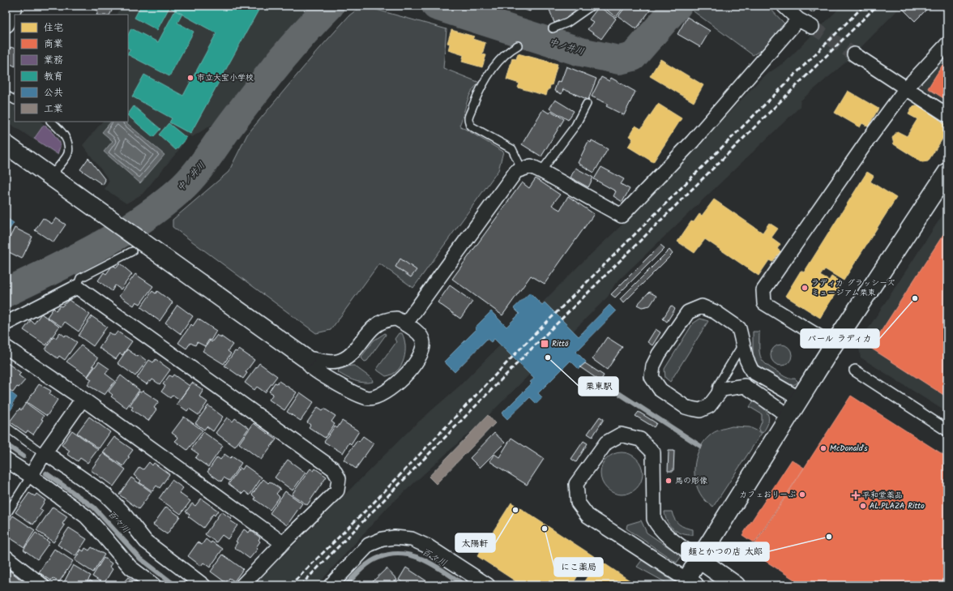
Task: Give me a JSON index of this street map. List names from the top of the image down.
{
  "water": ["中ノ井川", "百々川"],
  "places": {
    "other": [
      "市立大宝小学校",
      "ラディカ グラッシーズ ミュージアム栗東",
      "バール ラディカ",
      "栗東駅",
      "McDonald's",
      "馬の彫像",
      "カフェおりーぶ",
      "AL.PLAZA Ritto",
      "太陽軒",
      "にこ薬局",
      "麺とかつの店 太郎"
    ],
    "transit": ["Rittō"],
    "health": ["平和堂薬品"]
  },
  "legend": [
    "住宅",
    "商業",
    "業務",
    "教育",
    "公共",
    "工業"
  ]
}
